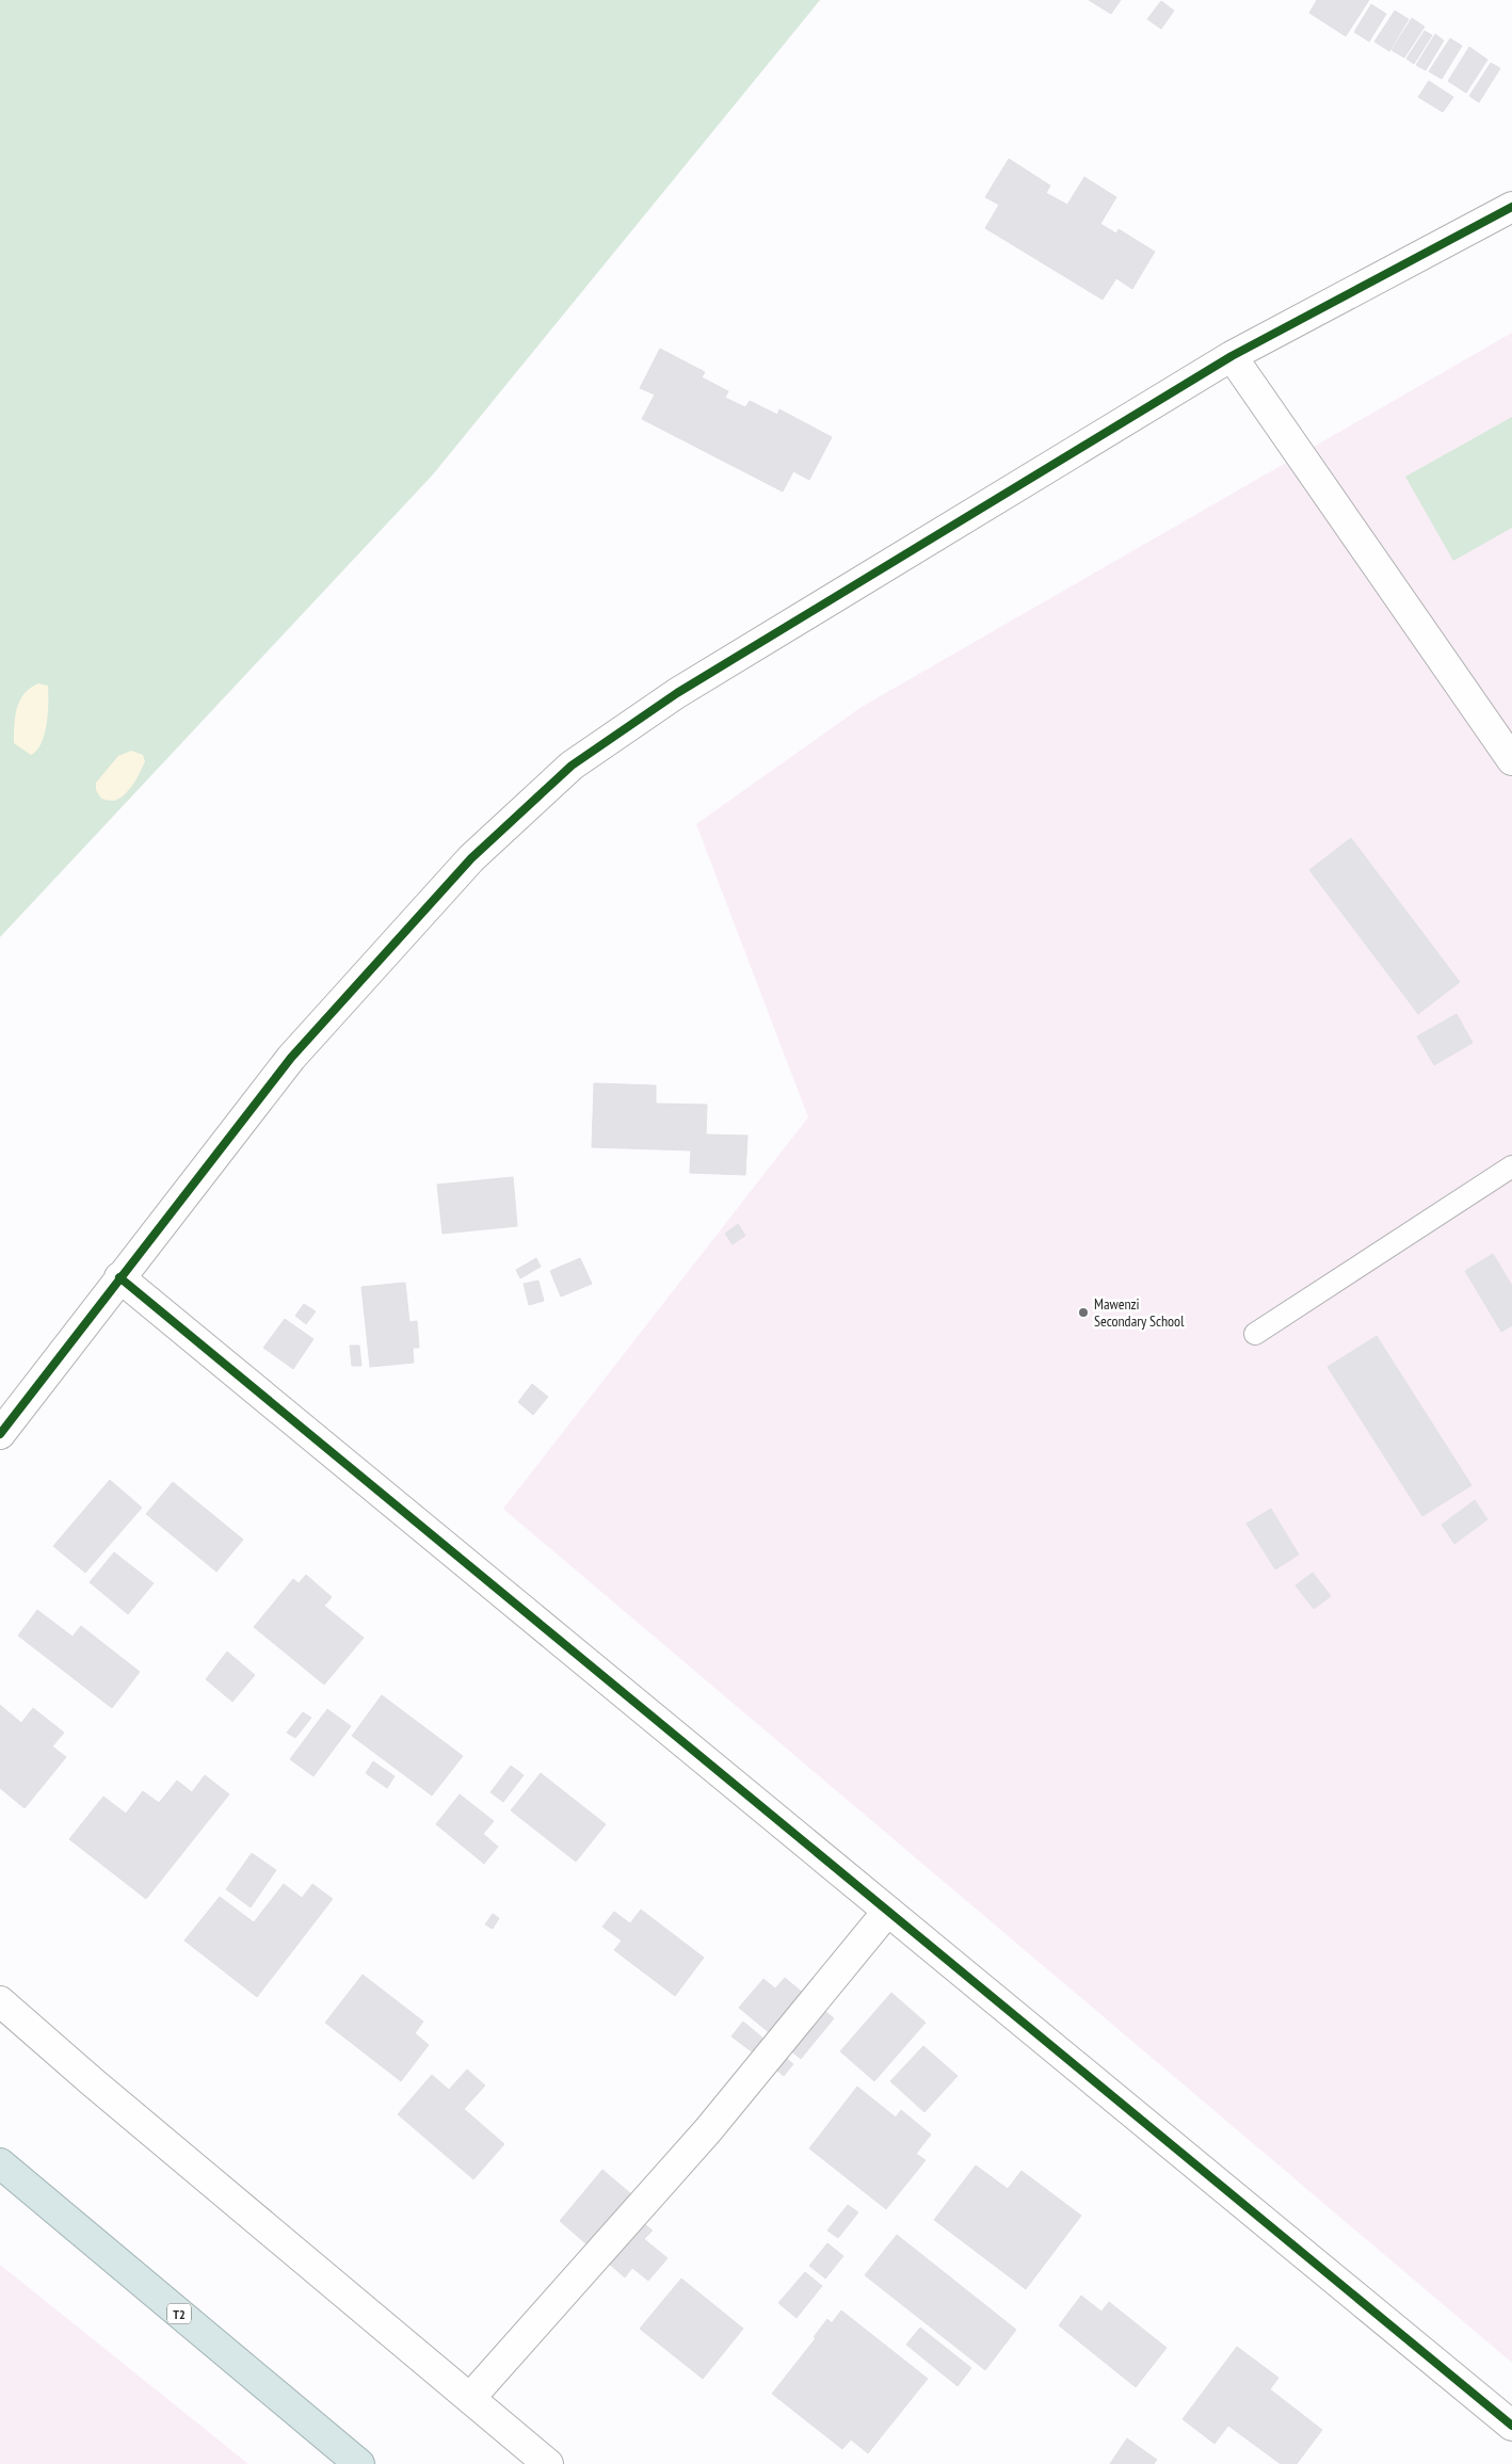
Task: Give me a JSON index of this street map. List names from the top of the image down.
{
  "streets": {
    "highway": ["T2"]
  },
  "places": ["Mawenzi Secondary School"]
}
